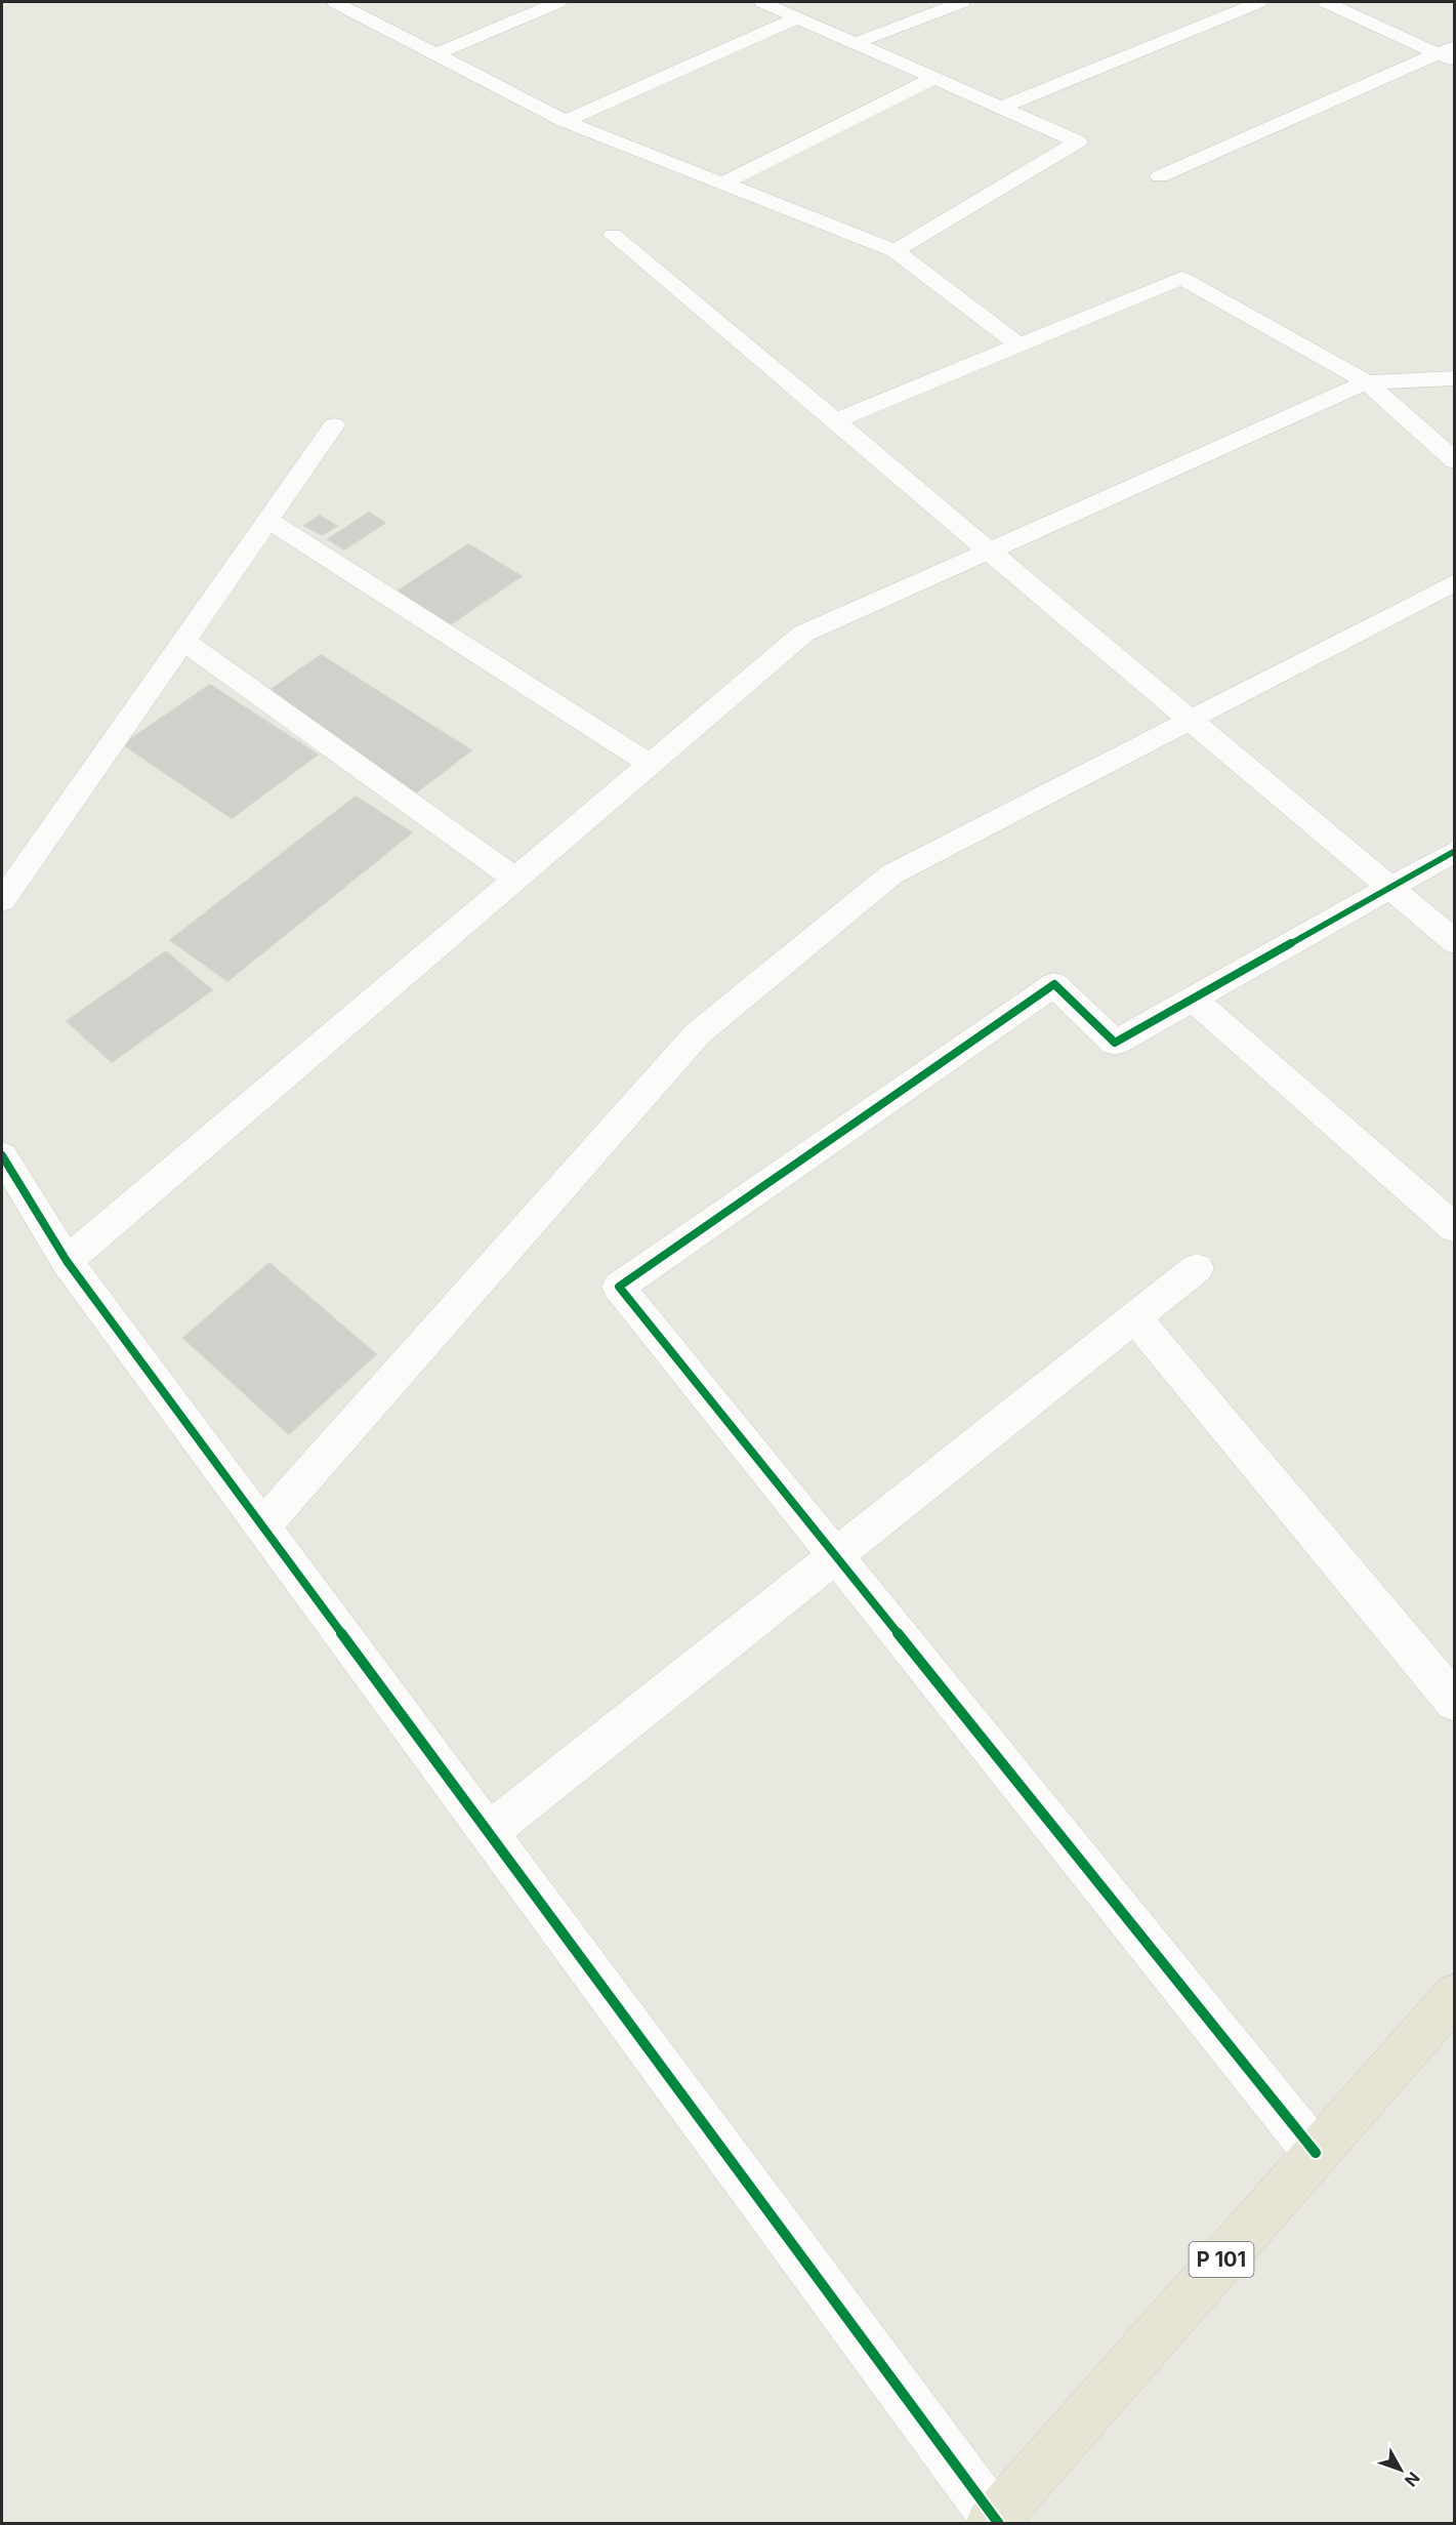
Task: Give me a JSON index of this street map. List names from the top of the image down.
{
  "streets": {
    "main road": ["P 101"]
  },
  "north": "bottom right"
}
